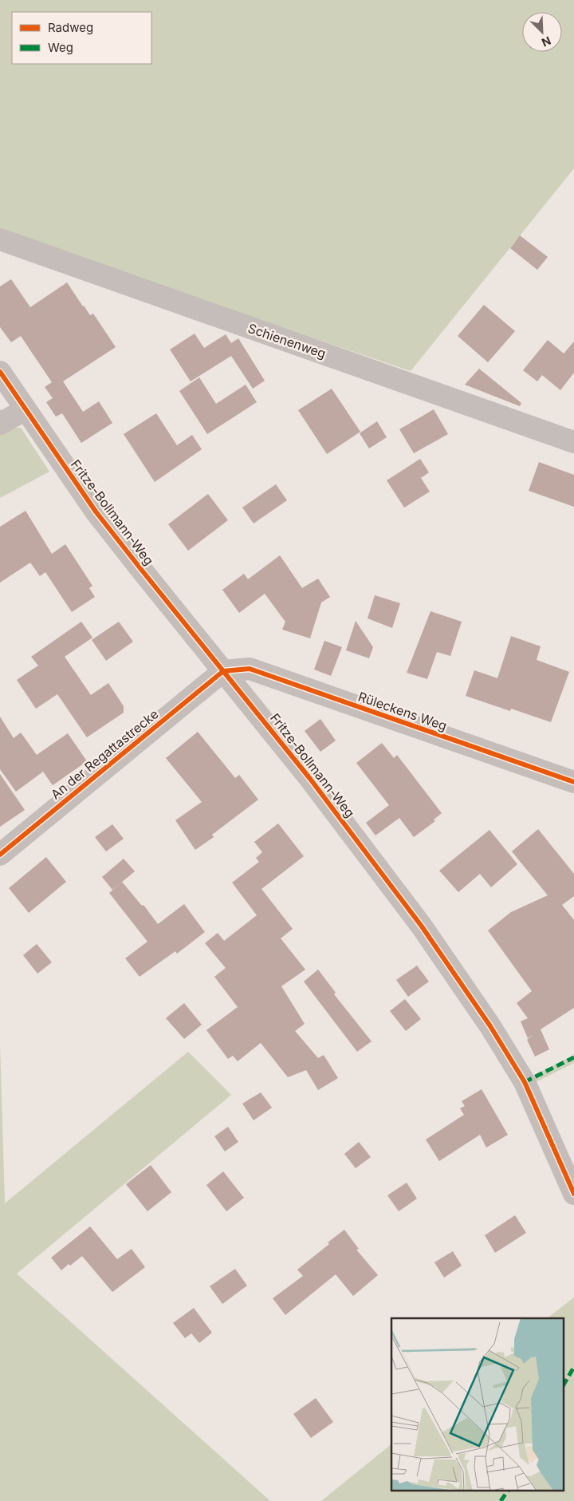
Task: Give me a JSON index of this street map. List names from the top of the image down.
{
  "streets": {
    "street": [
      "Schienenweg",
      "Fritze-Bollmann-Weg",
      "Rüleckens Weg",
      "An der Regattastrecke"
    ]
  },
  "crossings": [
    ["Fritze-Bollmann-Weg", "Rüleckens Weg"],
    ["Fritze-Bollmann-Weg", "An der Regattastrecke"],
    ["Rüleckens Weg", "An der Regattastrecke"]
  ],
  "legend": ["Radweg", "Weg"],
  "north": "bottom right"
}
